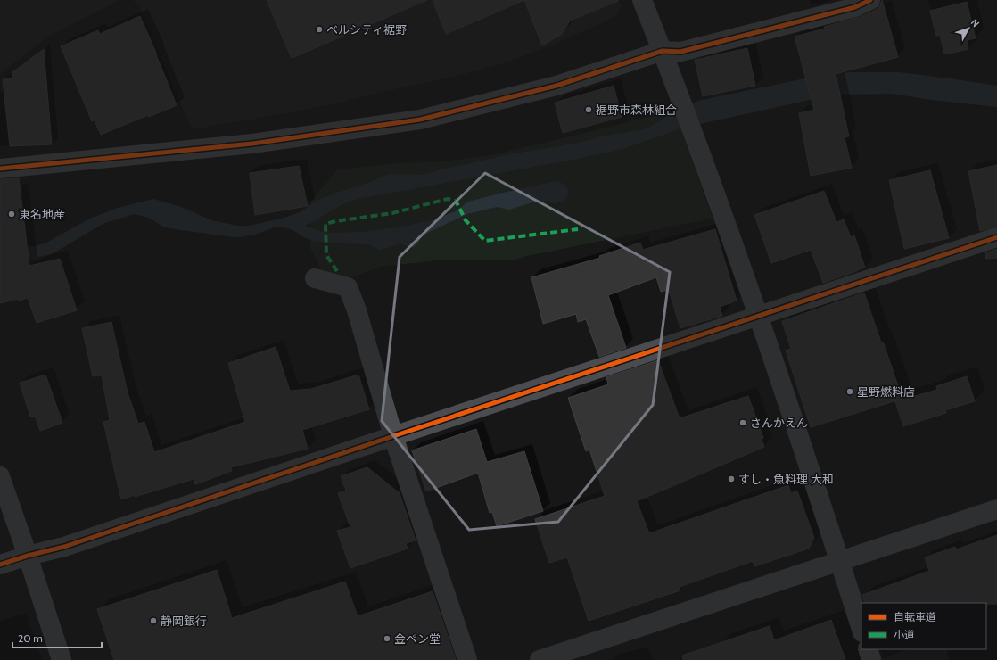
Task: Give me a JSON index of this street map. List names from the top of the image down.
{
  "places": [
    "ベルシティ裾野",
    "裾野市森林組合",
    "東名地産",
    "星野燃料店",
    "さんかえん",
    "すし・魚料理 大和",
    "静岡銀行",
    "金ペン堂"
  ],
  "legend": ["自転車道", "小道"],
  "scale_bar": "20 m",
  "north": "top right"
}
